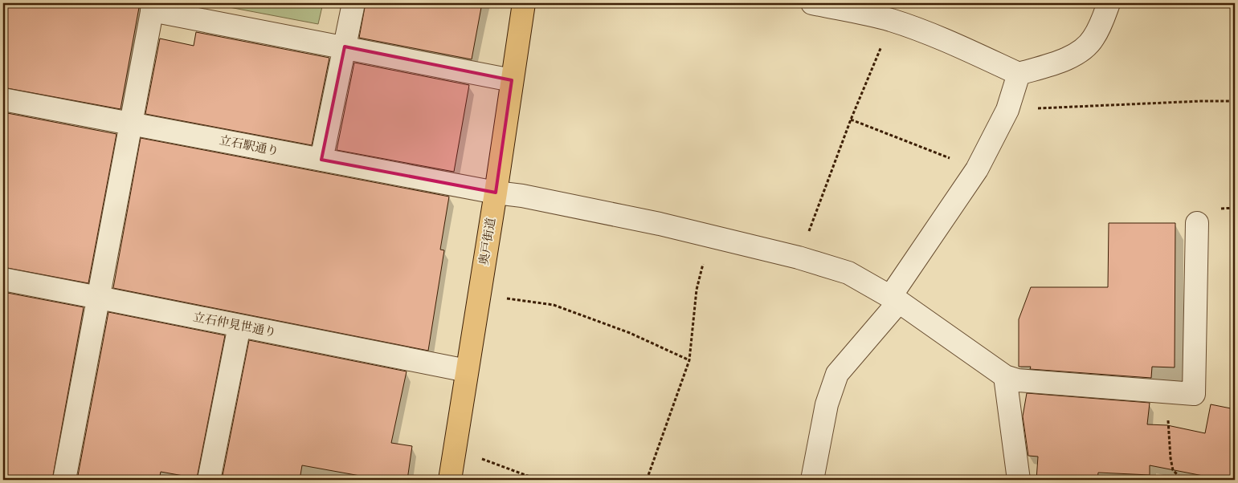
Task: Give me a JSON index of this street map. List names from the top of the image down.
{
  "streets": {
    "main road": ["奥戸街道"],
    "street": ["立石駅通り", "立石仲見世通り"]
  },
  "crossings": [
    ["立石駅通り", "奥戸街道"],
    ["奥戸街道", "立石仲見世通り"]
  ]
}
